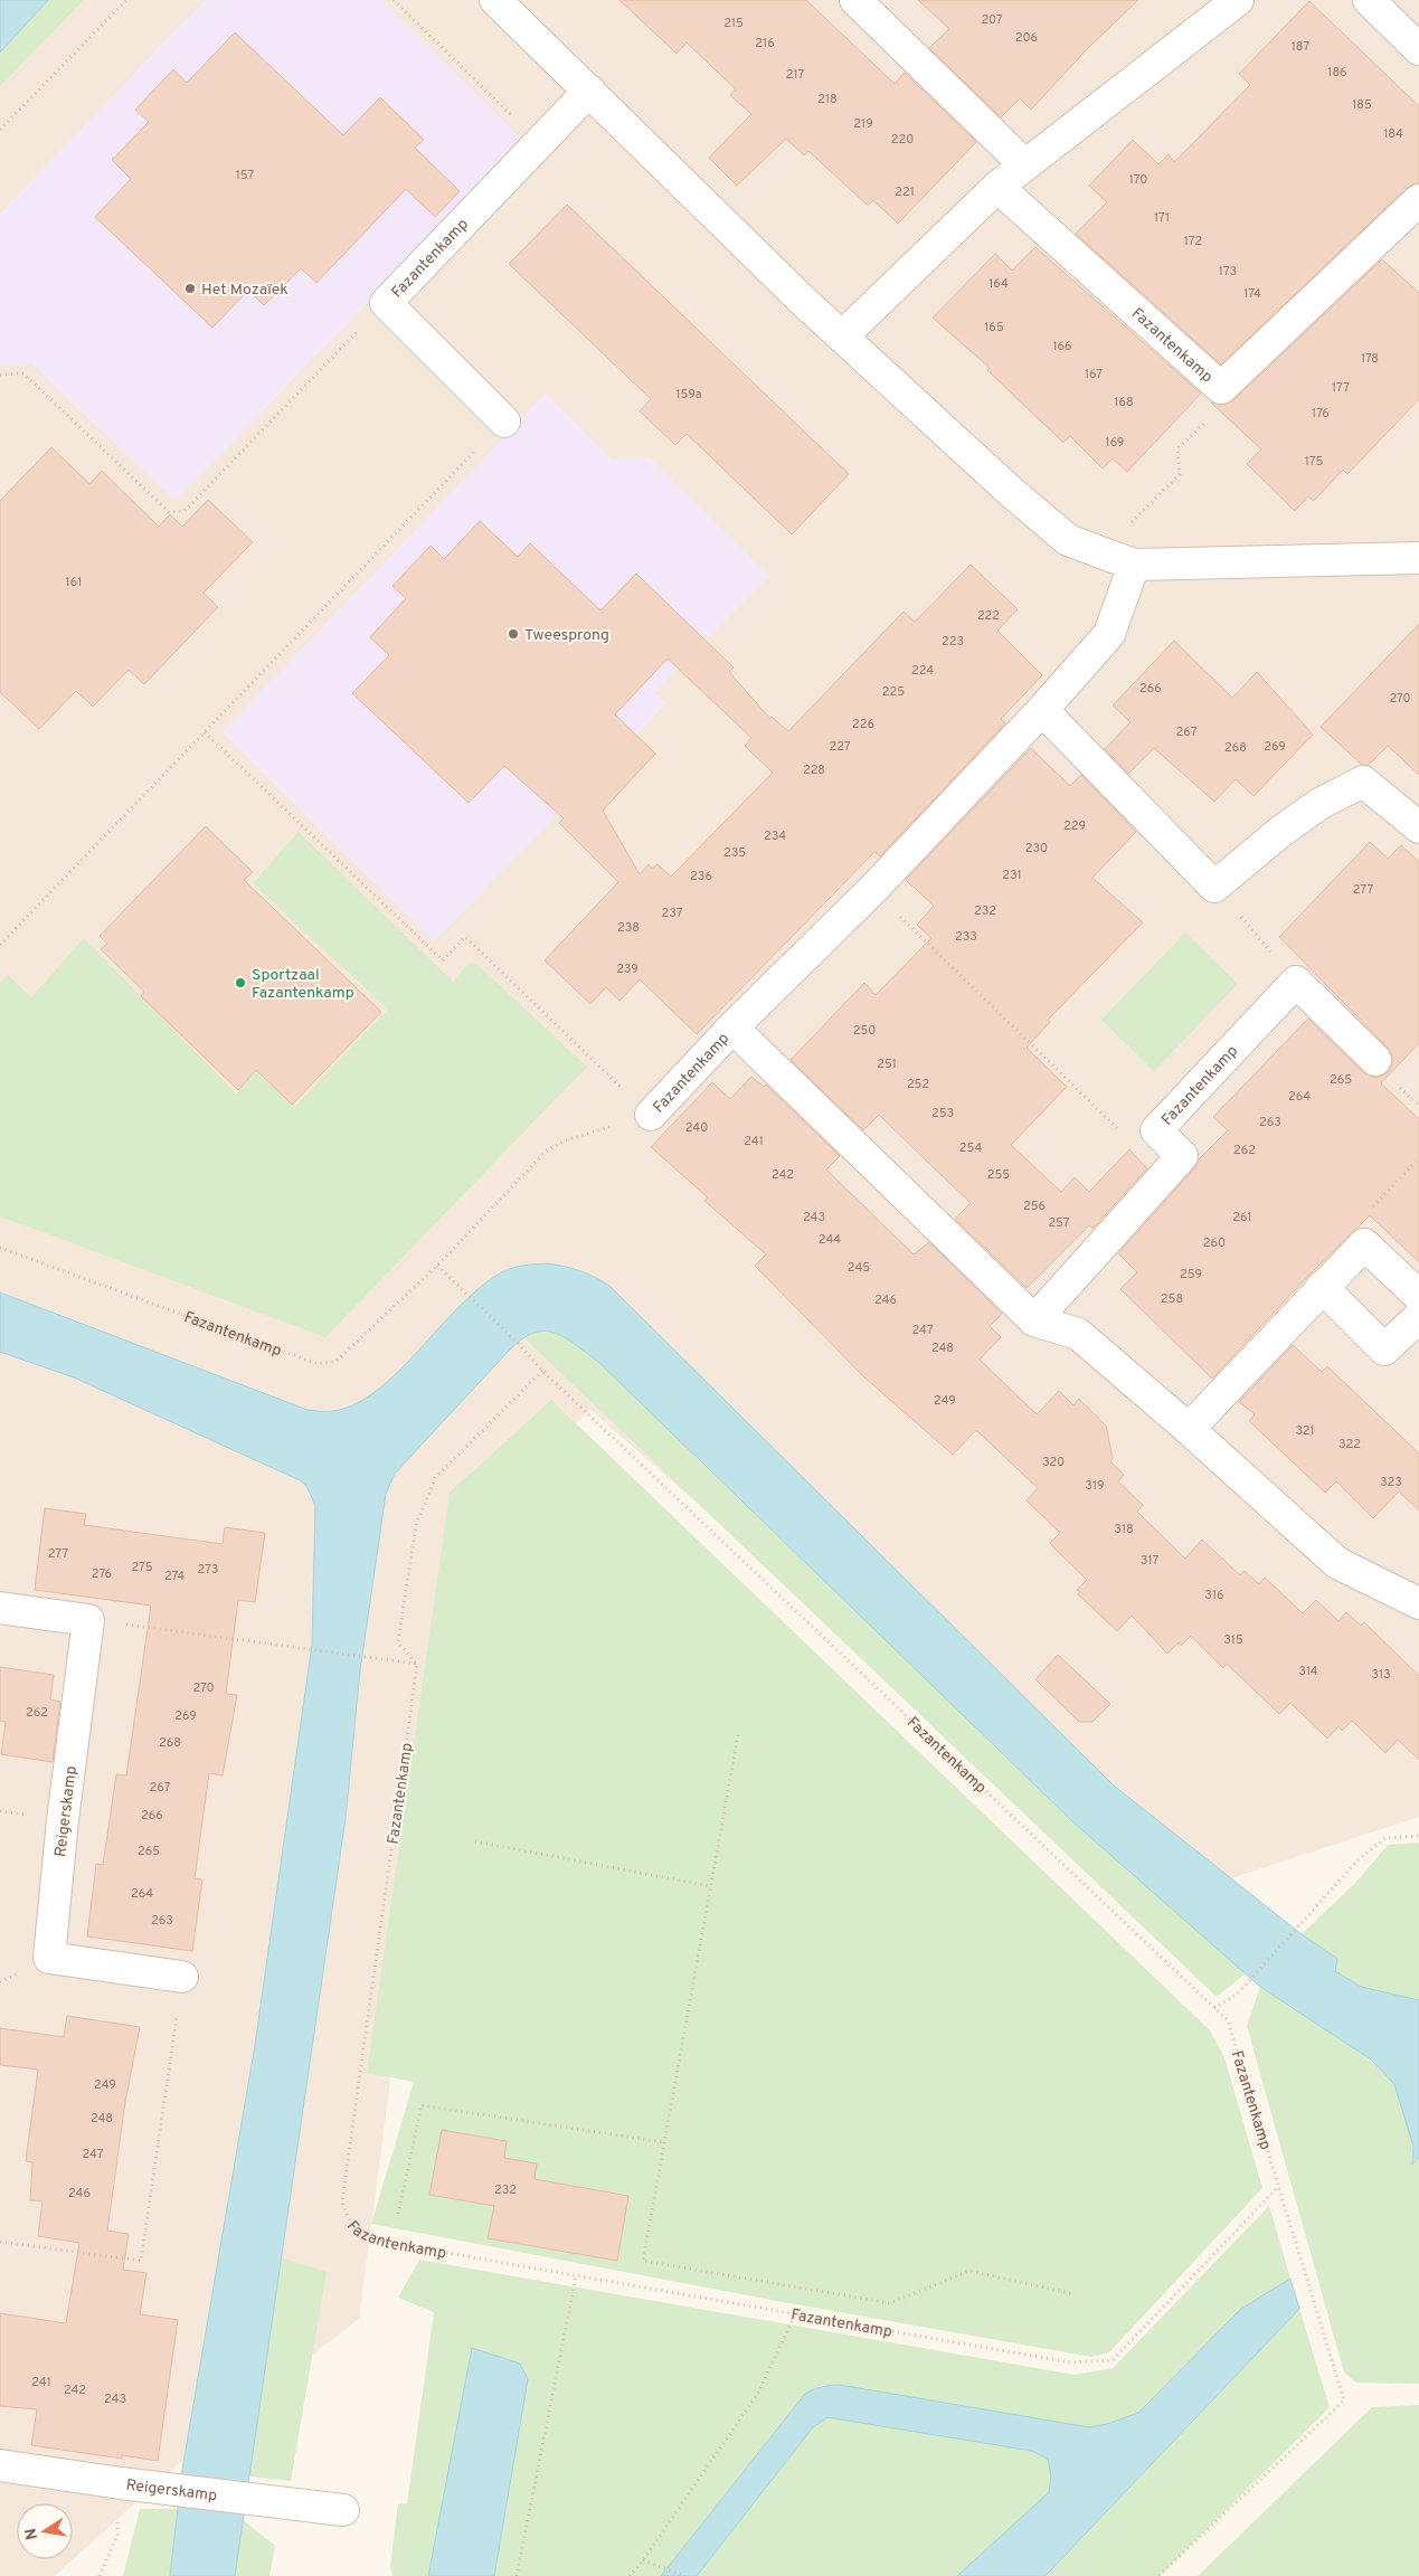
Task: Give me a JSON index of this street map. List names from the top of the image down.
{
  "streets": {
    "street": ["Fazantenkamp", "Reigerskamp"]
  },
  "places": ["Het Mozaïek", "Tweesprong", "Sportzaal Fazantenkamp"],
  "house_numbers": [
    "207",
    "215",
    "206",
    "216",
    "187",
    "186",
    "217",
    "218",
    "185",
    "219",
    "184",
    "220",
    "157",
    "170",
    "221",
    "171",
    "172",
    "173",
    "164",
    "174",
    "165",
    "166",
    "178",
    "167",
    "177",
    "159a",
    "168",
    "176",
    "169",
    "175",
    "161",
    "222",
    "223",
    "224",
    "266",
    "225",
    "270",
    "226",
    "267",
    "227",
    "269",
    "268",
    "228",
    "229",
    "234",
    "230",
    "235",
    "231",
    "236",
    "277",
    "232",
    "237",
    "238",
    "233",
    "239",
    "250",
    "251",
    "265",
    "252",
    "264",
    "253",
    "263",
    "240",
    "241",
    "254",
    "262",
    "242",
    "255",
    "256",
    "243",
    "261",
    "257",
    "244",
    "260",
    "245",
    "259",
    "258",
    "246",
    "247",
    "248",
    "249",
    "321",
    "322",
    "320",
    "323",
    "319",
    "318",
    "277",
    "317",
    "275",
    "273",
    "276",
    "274",
    "316",
    "315",
    "314",
    "313",
    "270",
    "262",
    "269",
    "268",
    "267",
    "266",
    "265",
    "264",
    "263",
    "249",
    "248",
    "247",
    "232",
    "246",
    "241",
    "242",
    "243"
  ],
  "north": "left"
}
